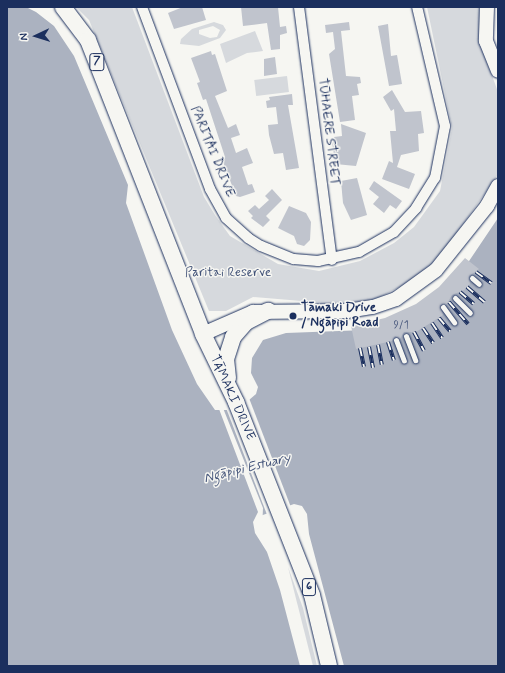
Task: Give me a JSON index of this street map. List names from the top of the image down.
{
  "streets": {
    "main road": ["7", "TĀMAKI DRIVE", "6"],
    "street": ["TŪHAERE STREET", "PARITAI DRIVE"]
  },
  "crossings": [
    ["TŪHAERE STREET", "PARITAI DRIVE"],
    ["TĀMAKI DRIVE", "6"]
  ],
  "water": ["Ngāpipi Estuary"],
  "parks": ["Paritai Reserve"],
  "places": ["Tāmaki Drive / Ngāpipi Road"],
  "house_numbers": ["9/1"],
  "north": "left"
}
